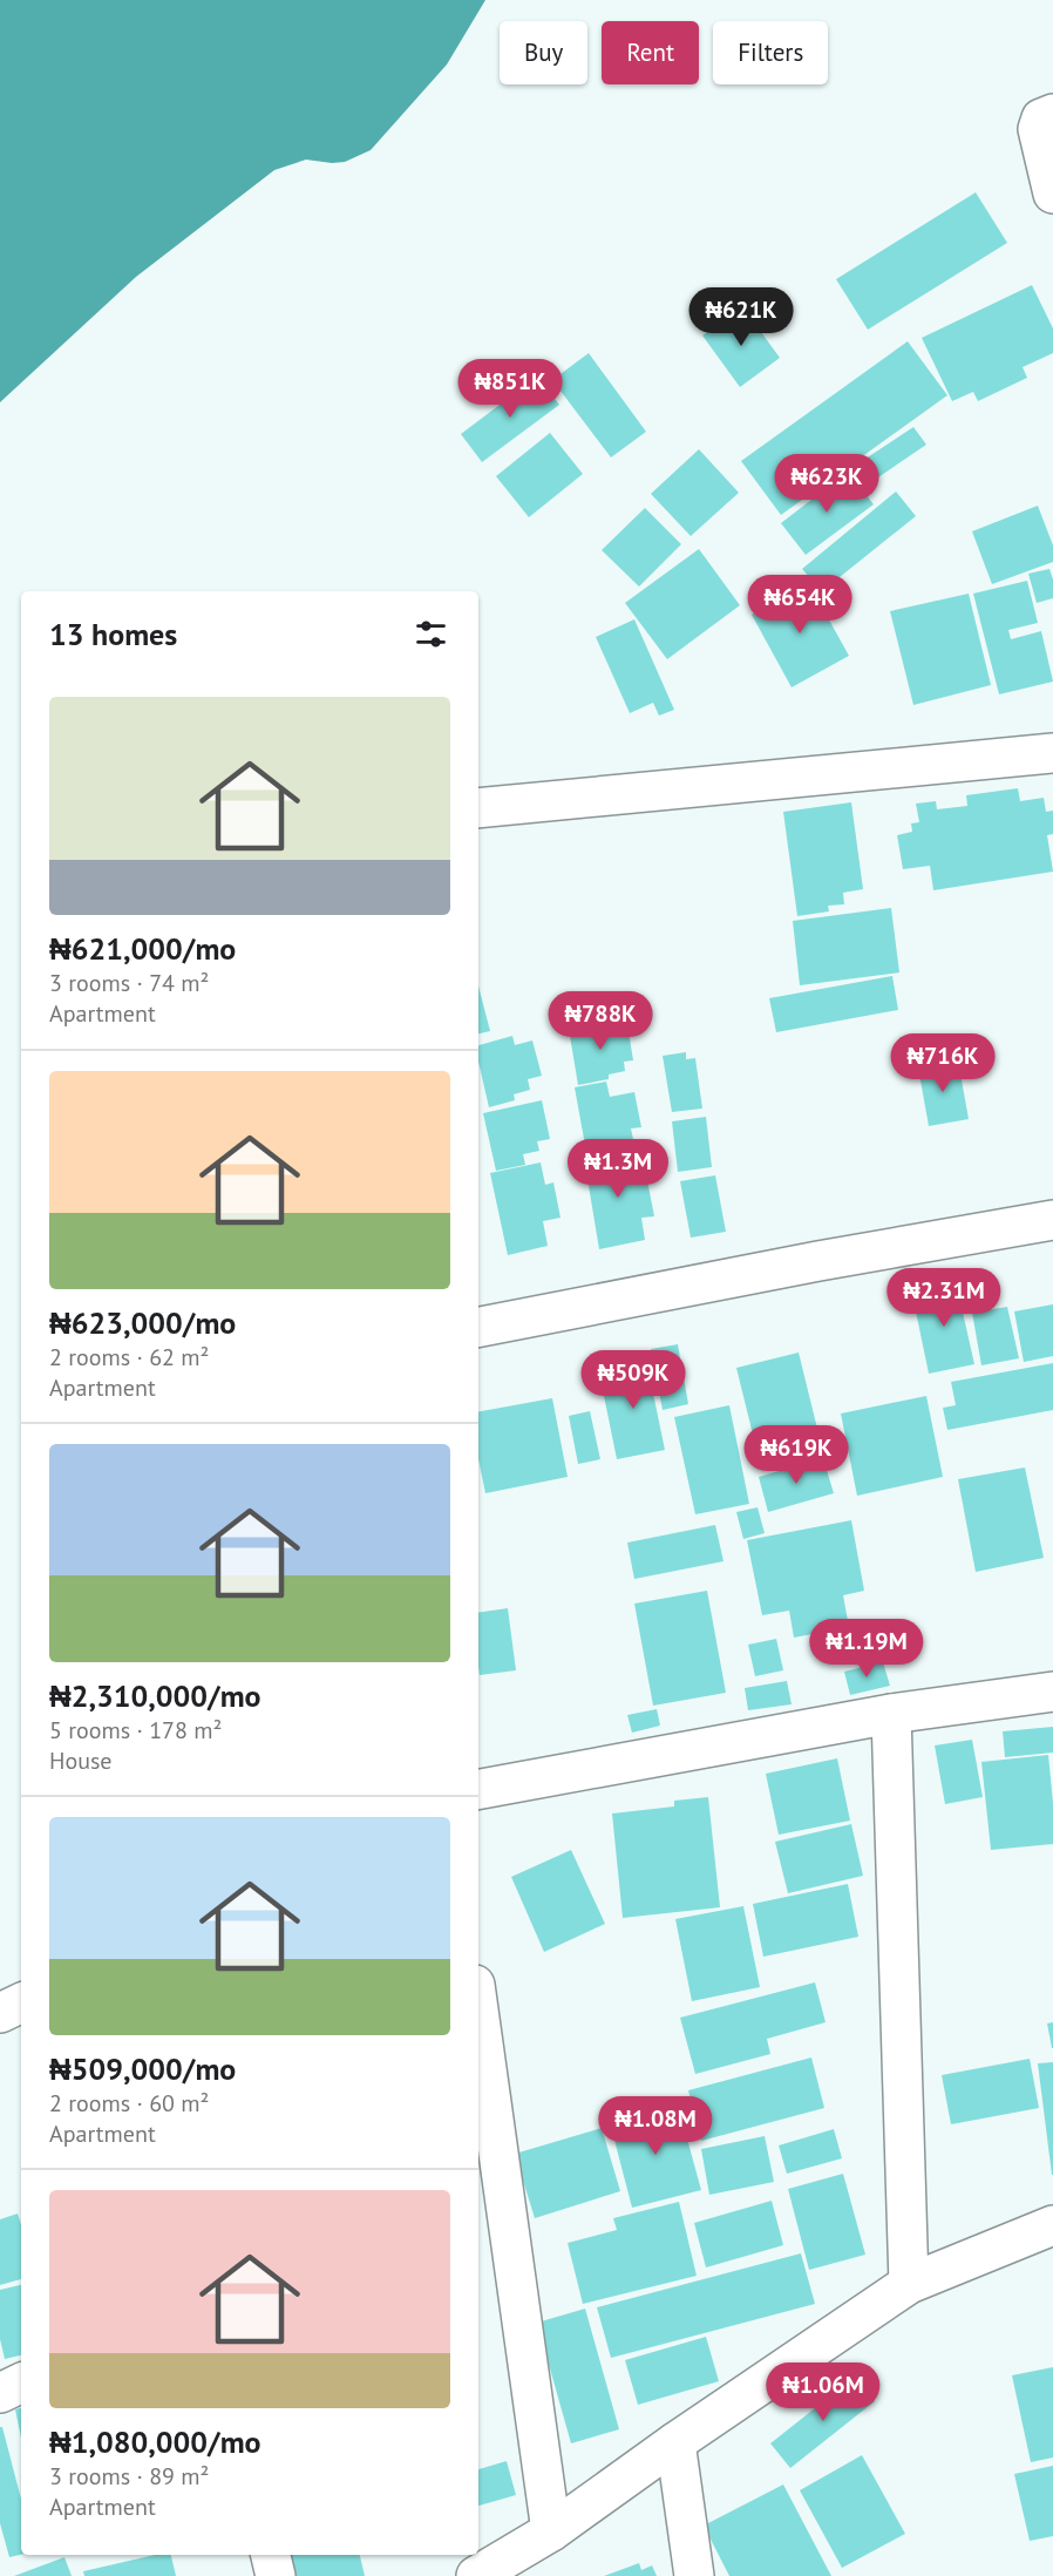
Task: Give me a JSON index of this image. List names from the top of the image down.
{
  "page": {
    "chip": ["Buy", "Rent", "Filters"],
    "price": [
      "₦621K",
      "₦851K",
      "₦623K",
      "₦654K",
      "₦788K",
      "₦716K",
      "₦1.3M",
      "₦2.31M",
      "₦509K",
      "₦619K",
      "₦1.19M",
      "₦1.08M",
      "₦1.06M"
    ],
    "heading": "13 homes",
    "list": [
      {
        "name": "₦621,000/mo",
        "note": "3 rooms · 74 m² · Apartment"
      },
      {
        "name": "₦623,000/mo",
        "note": "2 rooms · 62 m² · Apartment"
      },
      {
        "name": "₦2,310,000/mo",
        "note": "5 rooms · 178 m² · House"
      },
      {
        "name": "₦509,000/mo",
        "note": "2 rooms · 60 m² · Apartment"
      },
      {
        "name": "₦1,080,000/mo",
        "note": "3 rooms · 89 m² · Apartment"
      }
    ]
  }
}
